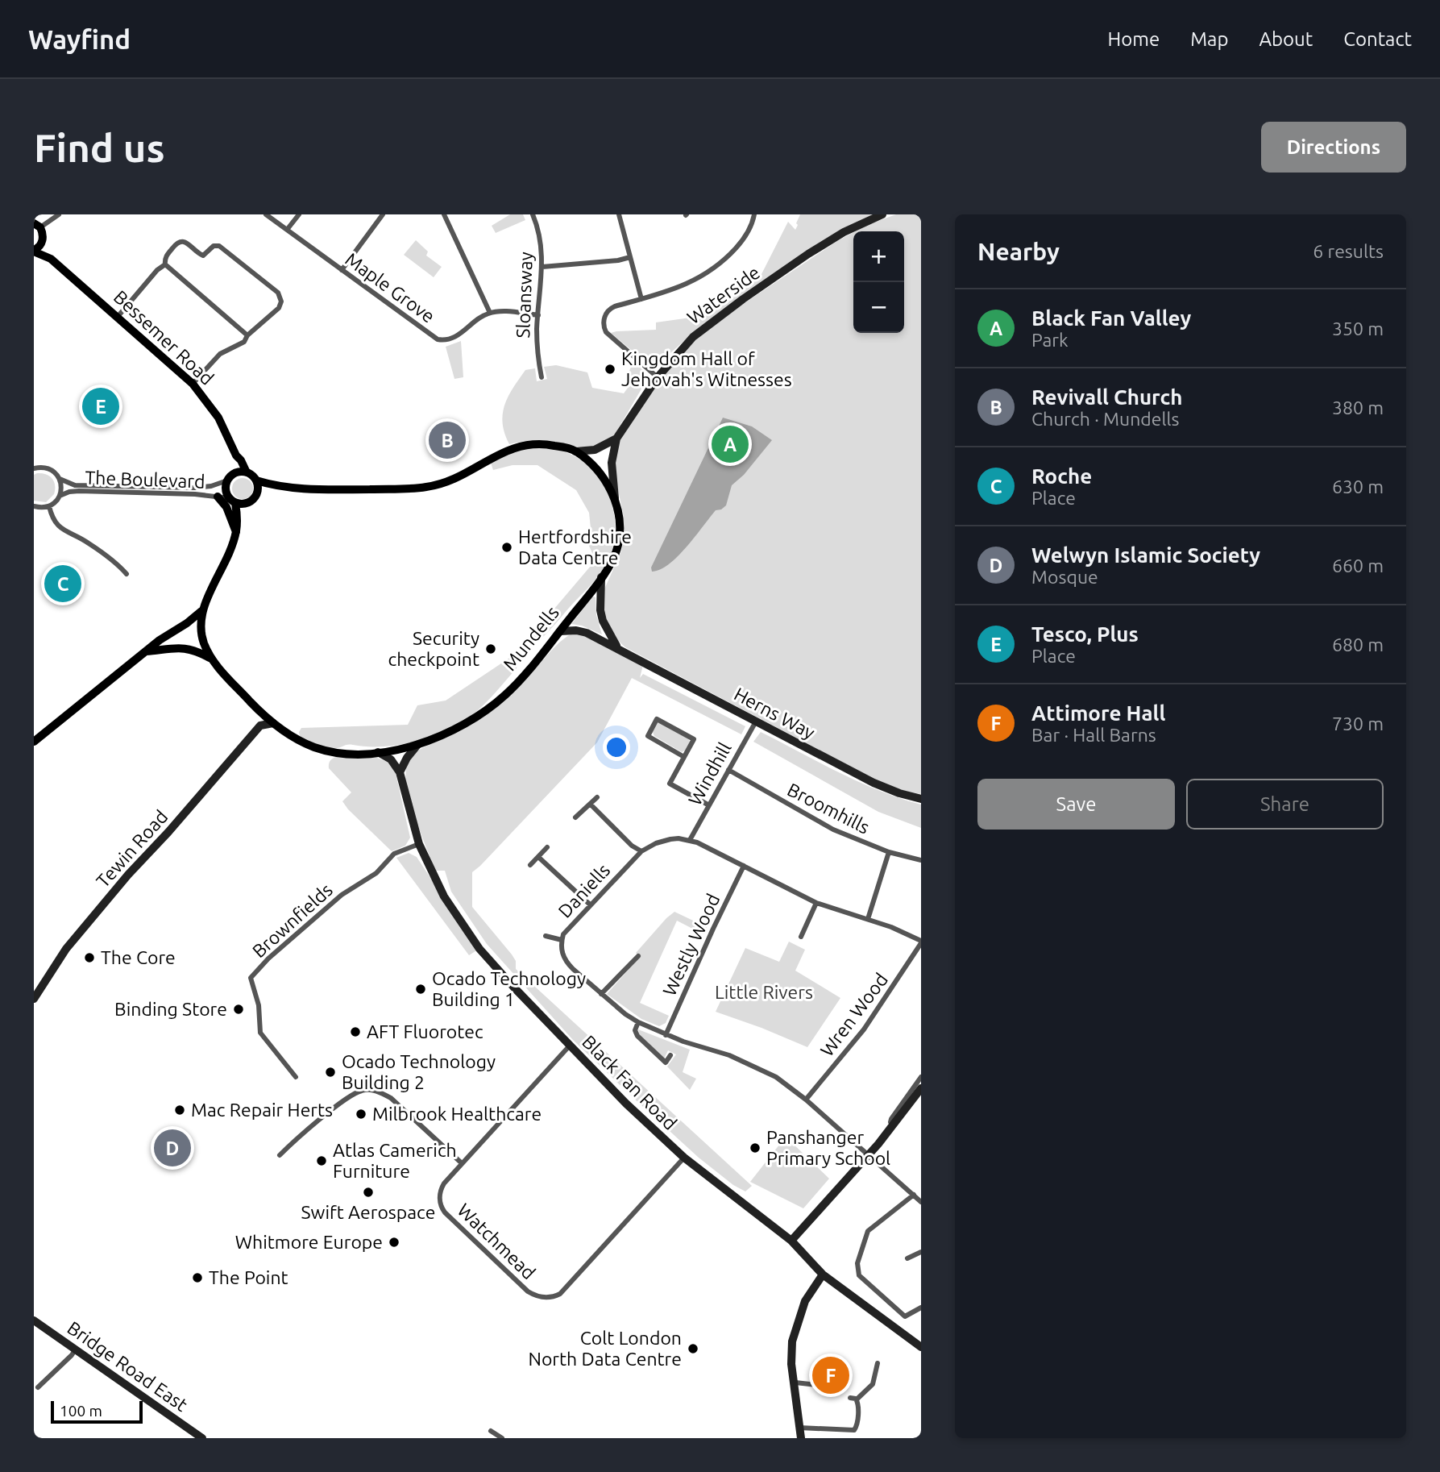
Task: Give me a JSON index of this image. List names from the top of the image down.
{
  "streets": {
    "main road": ["Bessemer Road", "Mundells"],
    "street": [
      "Maple Grove",
      "Sloansway",
      "Waterside",
      "The Boulevard",
      "Herns Way",
      "Windhill",
      "Broomhills",
      "Tewin Road",
      "Daniells",
      "Brownfields",
      "Westly Wood",
      "Wren Wood",
      "Black Fan Road",
      "Watchmead",
      "Bridge Road East"
    ]
  },
  "crossings": [
    ["Waterside", "Mundells"],
    ["Bessemer Road", "The Boulevard"],
    ["Bessemer Road", "Mundells"],
    ["The Boulevard", "Mundells"],
    ["Mundells", "Herns Way"],
    ["Herns Way", "Windhill"],
    ["Windhill", "Broomhills"],
    ["Windhill", "Daniells"],
    ["Daniells", "Westly Wood"],
    ["Daniells", "Wren Wood"],
    ["Brownfields", "Black Fan Road"],
    ["Black Fan Road", "Watchmead"]
  ],
  "parks": ["Little Rivers"],
  "places": [
    "Kingdom Hall of Jehovah's Witnesses",
    "Hertfordshire Data Centre",
    "Security checkpoint",
    "The Core",
    "Ocado Technology Building 1",
    "Binding Store",
    "AFT Fluorotec",
    "Ocado Technology Building 2",
    "Mac Repair Herts",
    "Milbrook Healthcare",
    "Panshanger Primary School",
    "Atlas Camerich Furniture",
    "Swift Aerospace",
    "Whitmore Europe",
    "The Point",
    "Colt London North Data Centre"
  ],
  "scale_bar": "100 m",
  "page": {
    "header": "Wayfind",
    "nav": [
      "Home",
      "Map",
      "About",
      "Contact"
    ],
    "buttons": [
      "Directions",
      ["Save", "Share"]
    ],
    "title": "Find us",
    "heading": ["Nearby", "6 results"],
    "map_buttons": ["+", "−"],
    "list": [
      {
        "mark": "A",
        "name": "Black Fan Valley",
        "note": "Park",
        "value": "350 m"
      },
      {
        "mark": "B",
        "name": "Revivall Church",
        "note": "Church · Mundells",
        "value": "380 m"
      },
      {
        "mark": "C",
        "name": "Roche",
        "note": "Place",
        "value": "630 m"
      },
      {
        "mark": "D",
        "name": "Welwyn Islamic Society",
        "note": "Mosque",
        "value": "660 m"
      },
      {
        "mark": "E",
        "name": "Tesco, Plus",
        "note": "Place",
        "value": "680 m"
      },
      {
        "mark": "F",
        "name": "Attimore Hall",
        "note": "Bar · Hall Barns",
        "value": "730 m"
      }
    ],
    "pins": [
      "E",
      "B",
      "A",
      "C",
      "D",
      "F"
    ],
    "scale": "100 m"
  }
}
